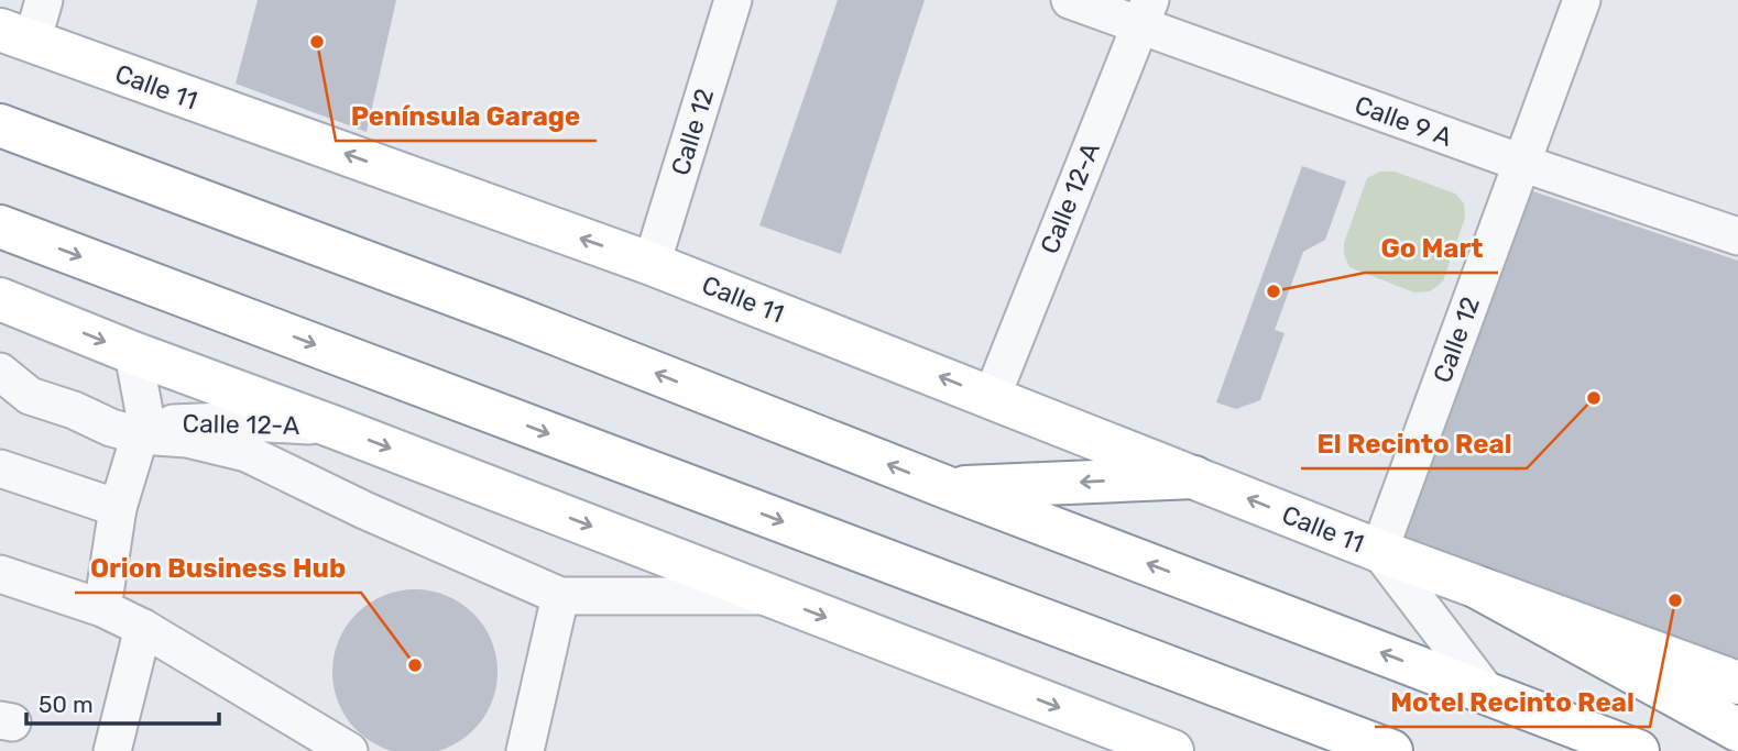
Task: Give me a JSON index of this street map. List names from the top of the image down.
{
  "streets": {
    "main road": ["Calle 11"],
    "street": ["Calle 9 A", "Calle 12", "Calle 12-A"]
  },
  "crossings": [
    ["Calle 11", "Calle 12"],
    ["Calle 11", "Calle 12-A"],
    ["Calle 9 A", "Calle 12"],
    ["Calle 9 A", "Calle 12-A"]
  ],
  "places": [
    "Península Garage",
    "Go Mart",
    "El Recinto Real",
    "Motel Recinto Real",
    "Orion Business Hub"
  ],
  "scale_bar": "50 m"
}
